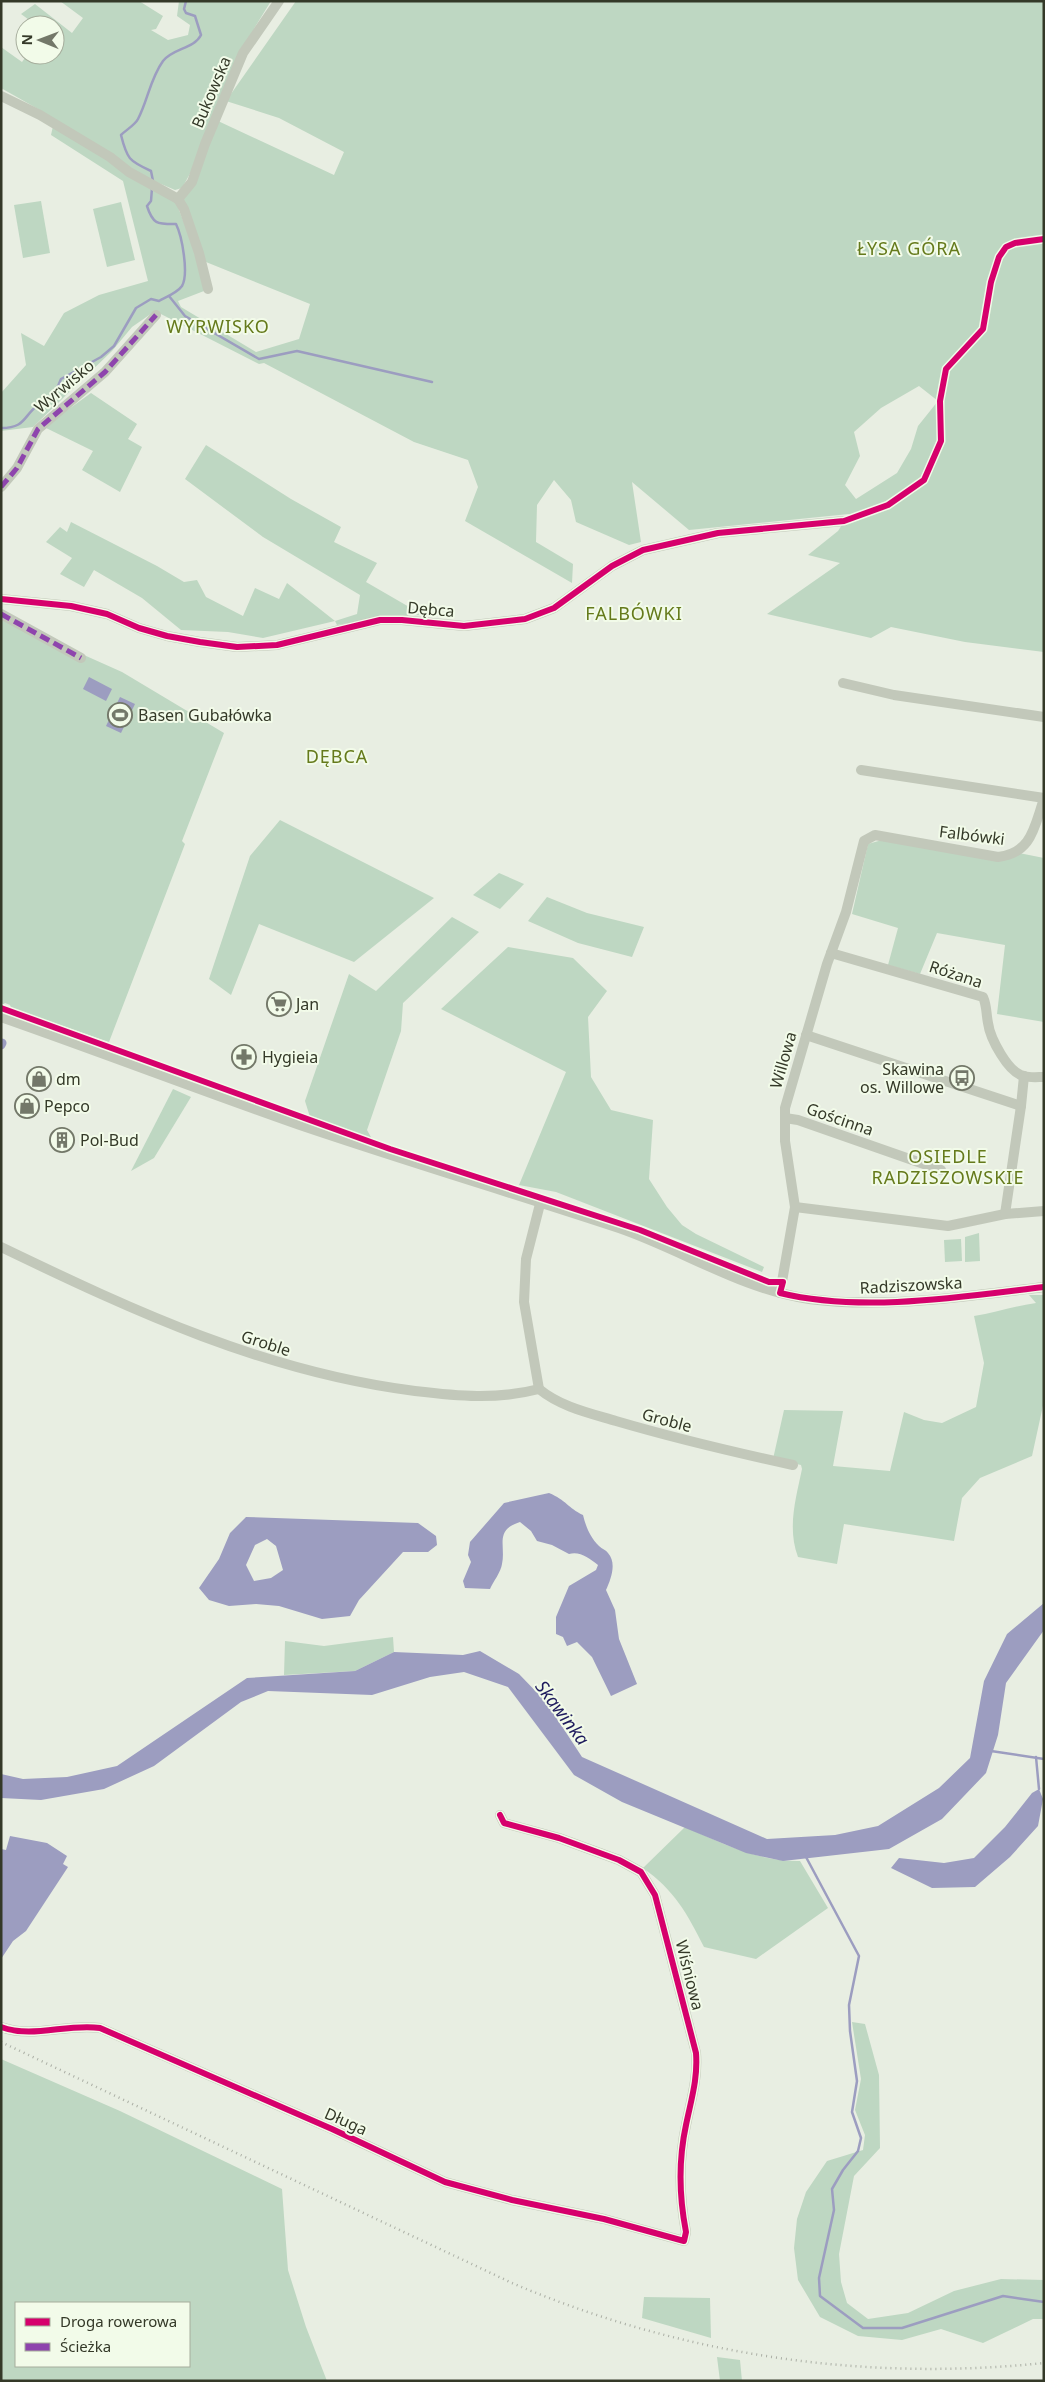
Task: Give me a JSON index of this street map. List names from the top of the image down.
{
  "streets": {
    "street": [
      "Bukowska",
      "Wyrwisko",
      "Dębca",
      "Falbówki",
      "Różana",
      "Willowa",
      "Gościnna",
      "Radziszowska",
      "Groble",
      "Wiśniowa",
      "Długa"
    ]
  },
  "crossings": [
    ["Falbówki", "Willowa"],
    ["Różana", "Willowa"],
    ["Willowa", "Gościnna"],
    ["Willowa", "Radziszowska"],
    ["Wiśniowa", "Długa"]
  ],
  "districts": [
    "ŁYSA GÓRA",
    "WYRWISKO",
    "FALBÓWKI",
    "DĘBCA",
    "OSIEDLE RADZISZOWSKIE"
  ],
  "water": ["Skawinka"],
  "places": {
    "sports": ["Basen Gubałówka"],
    "supermarket": ["Jan"],
    "pharmacy": ["Hygieia"],
    "bus stop": ["Skawina os. Willowe"],
    "shop": ["dm", "Pepco"],
    "building": ["Pol-Bud"]
  },
  "legend": ["Droga rowerowa", "Ścieżka"],
  "north": "left"
}
